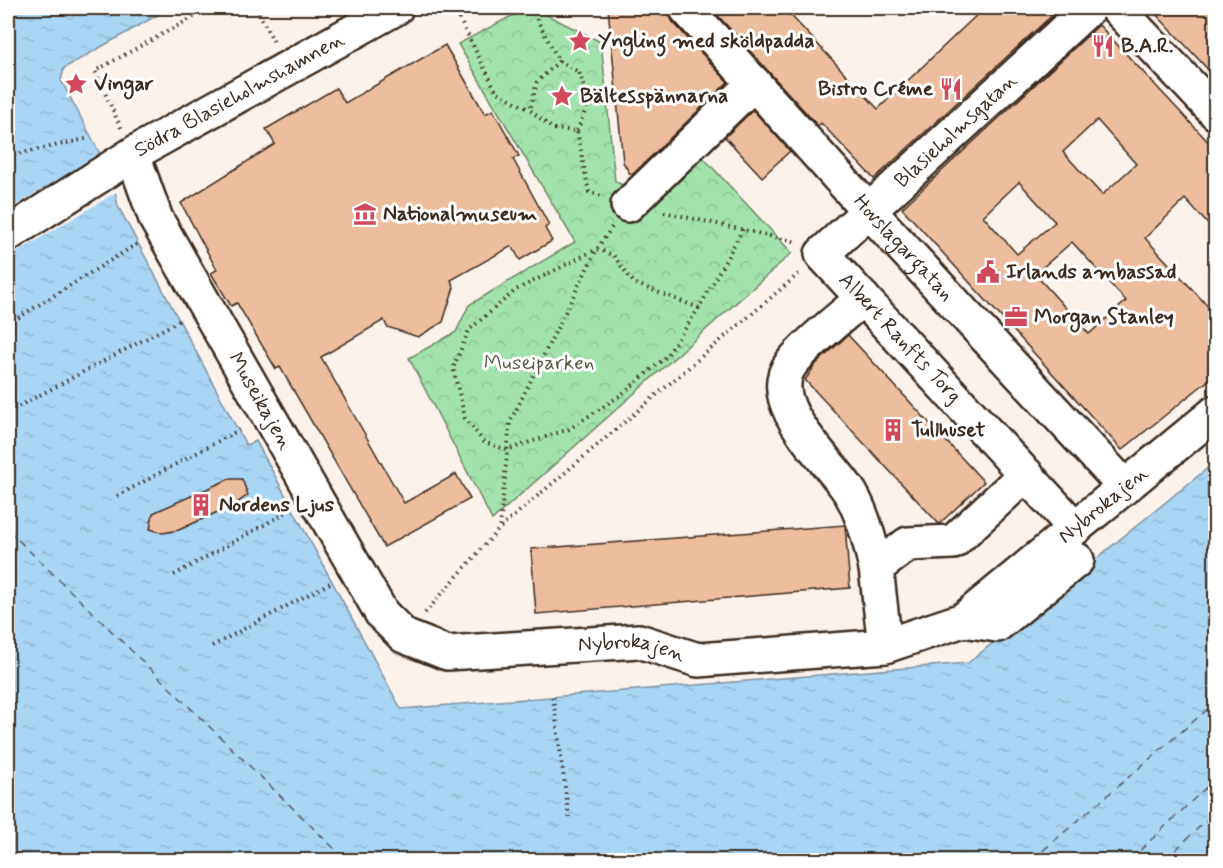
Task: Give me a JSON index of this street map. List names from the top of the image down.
{
  "streets": {
    "street": [
      "Södra Blasieholmshamnen",
      "Blasieholmsgatan",
      "Hovslagargatan",
      "Albert Ranfts Torg",
      "Museikajen",
      "Nybrokajen"
    ]
  },
  "crossings": [
    ["Södra Blasieholmshamnen", "Museikajen"],
    ["Blasieholmsgatan", "Hovslagargatan"],
    ["Blasieholmsgatan", "Albert Ranfts Torg"],
    ["Hovslagargatan", "Nybrokajen"],
    ["Albert Ranfts Torg", "Nybrokajen"],
    ["Museikajen", "Nybrokajen"]
  ],
  "parks": ["Museiparken"],
  "places": {
    "place": ["Yngling med sköldpadda", "Vingar", "Bältesspännarna"],
    "restaurant": ["B.A.R.", "Bistro Créme"],
    "museum": ["Nationalmuseum"],
    "public building": ["Irlands ambassad"],
    "office": ["Morgan Stanley"],
    "building": ["Tullhuset", "Nordens Ljus"]
  }
}
